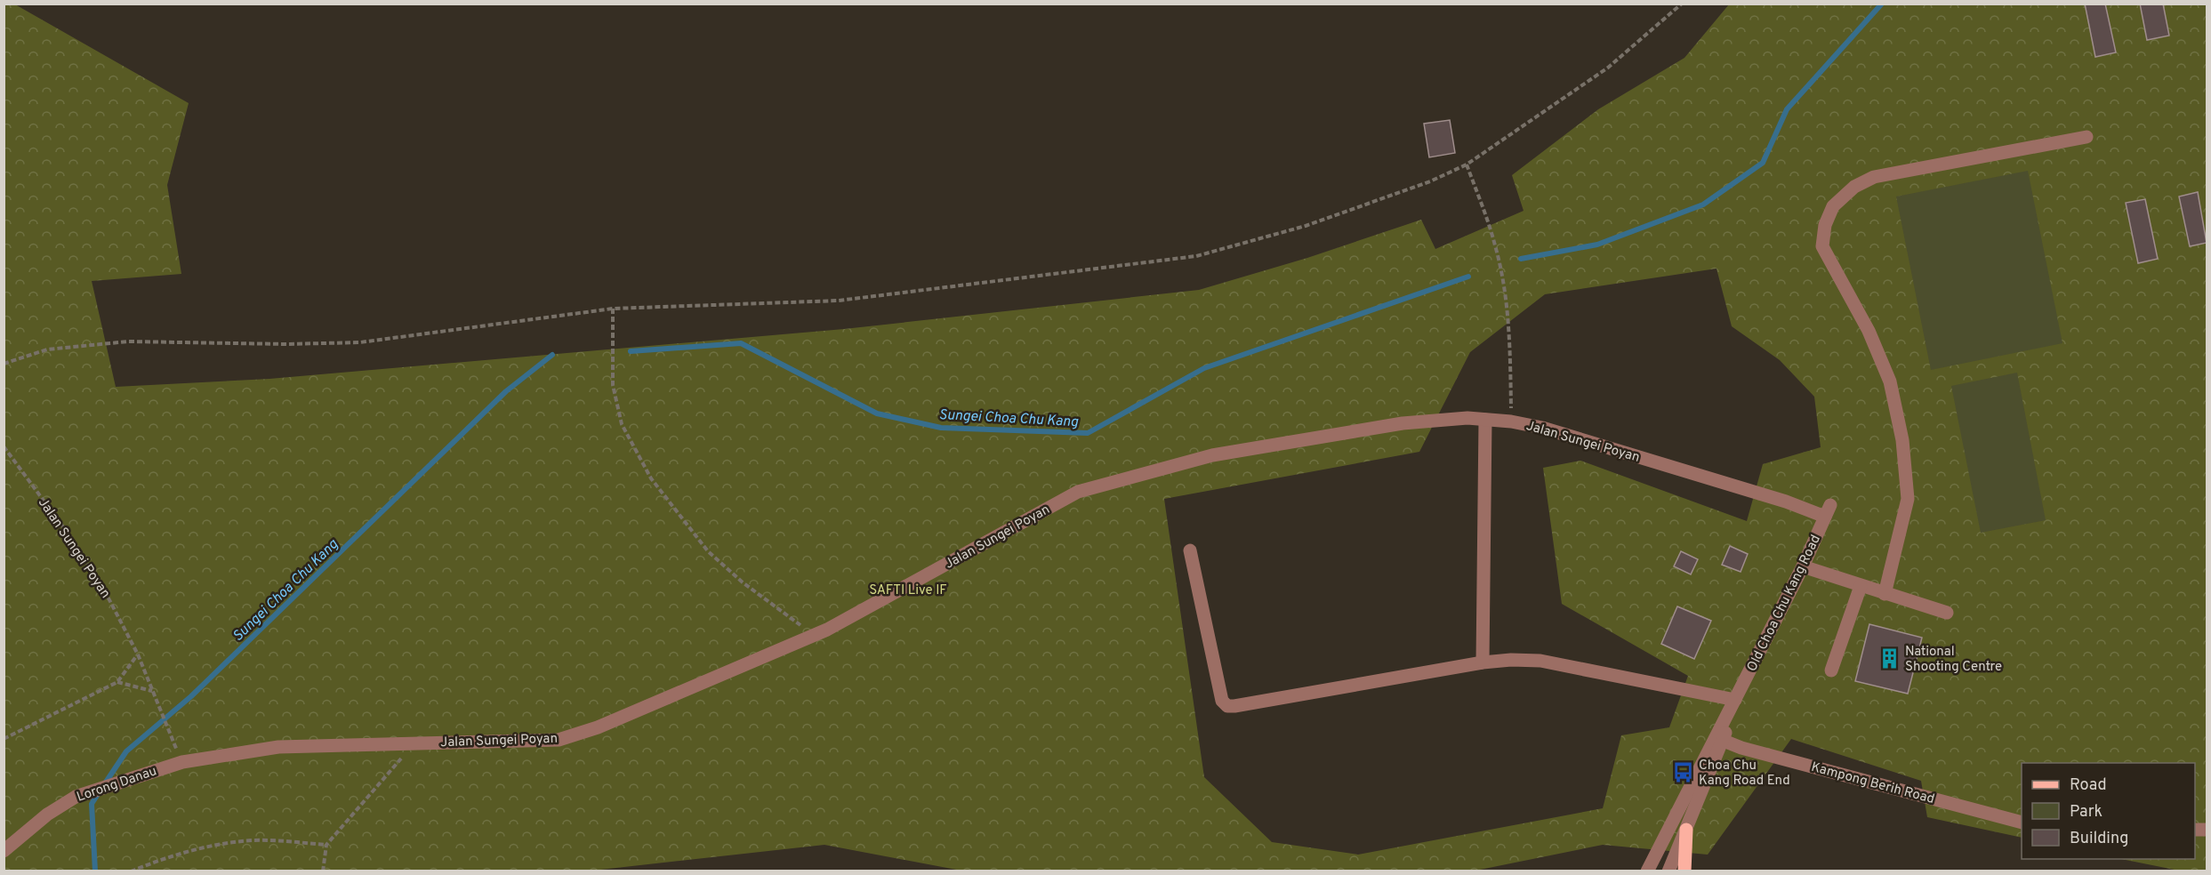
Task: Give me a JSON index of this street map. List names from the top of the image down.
{
  "streets": {
    "street": [
      "Jalan Sungei Poyan",
      "Old Choa Chu Kang Road",
      "Kampong Berih Road",
      "Lorong Danau"
    ]
  },
  "crossings": [
    ["Jalan Sungei Poyan", "Old Choa Chu Kang Road"],
    ["Jalan Sungei Poyan", "Lorong Danau"],
    ["Old Choa Chu Kang Road", "Kampong Berih Road"]
  ],
  "water": ["Sungei Choa Chu Kang"],
  "parks": ["SAFTI Live IF"],
  "places": {
    "building": ["National Shooting Centre"],
    "bus stop": ["Choa Chu Kang Road End"]
  },
  "legend": ["Road", "Park", "Building"]
}
